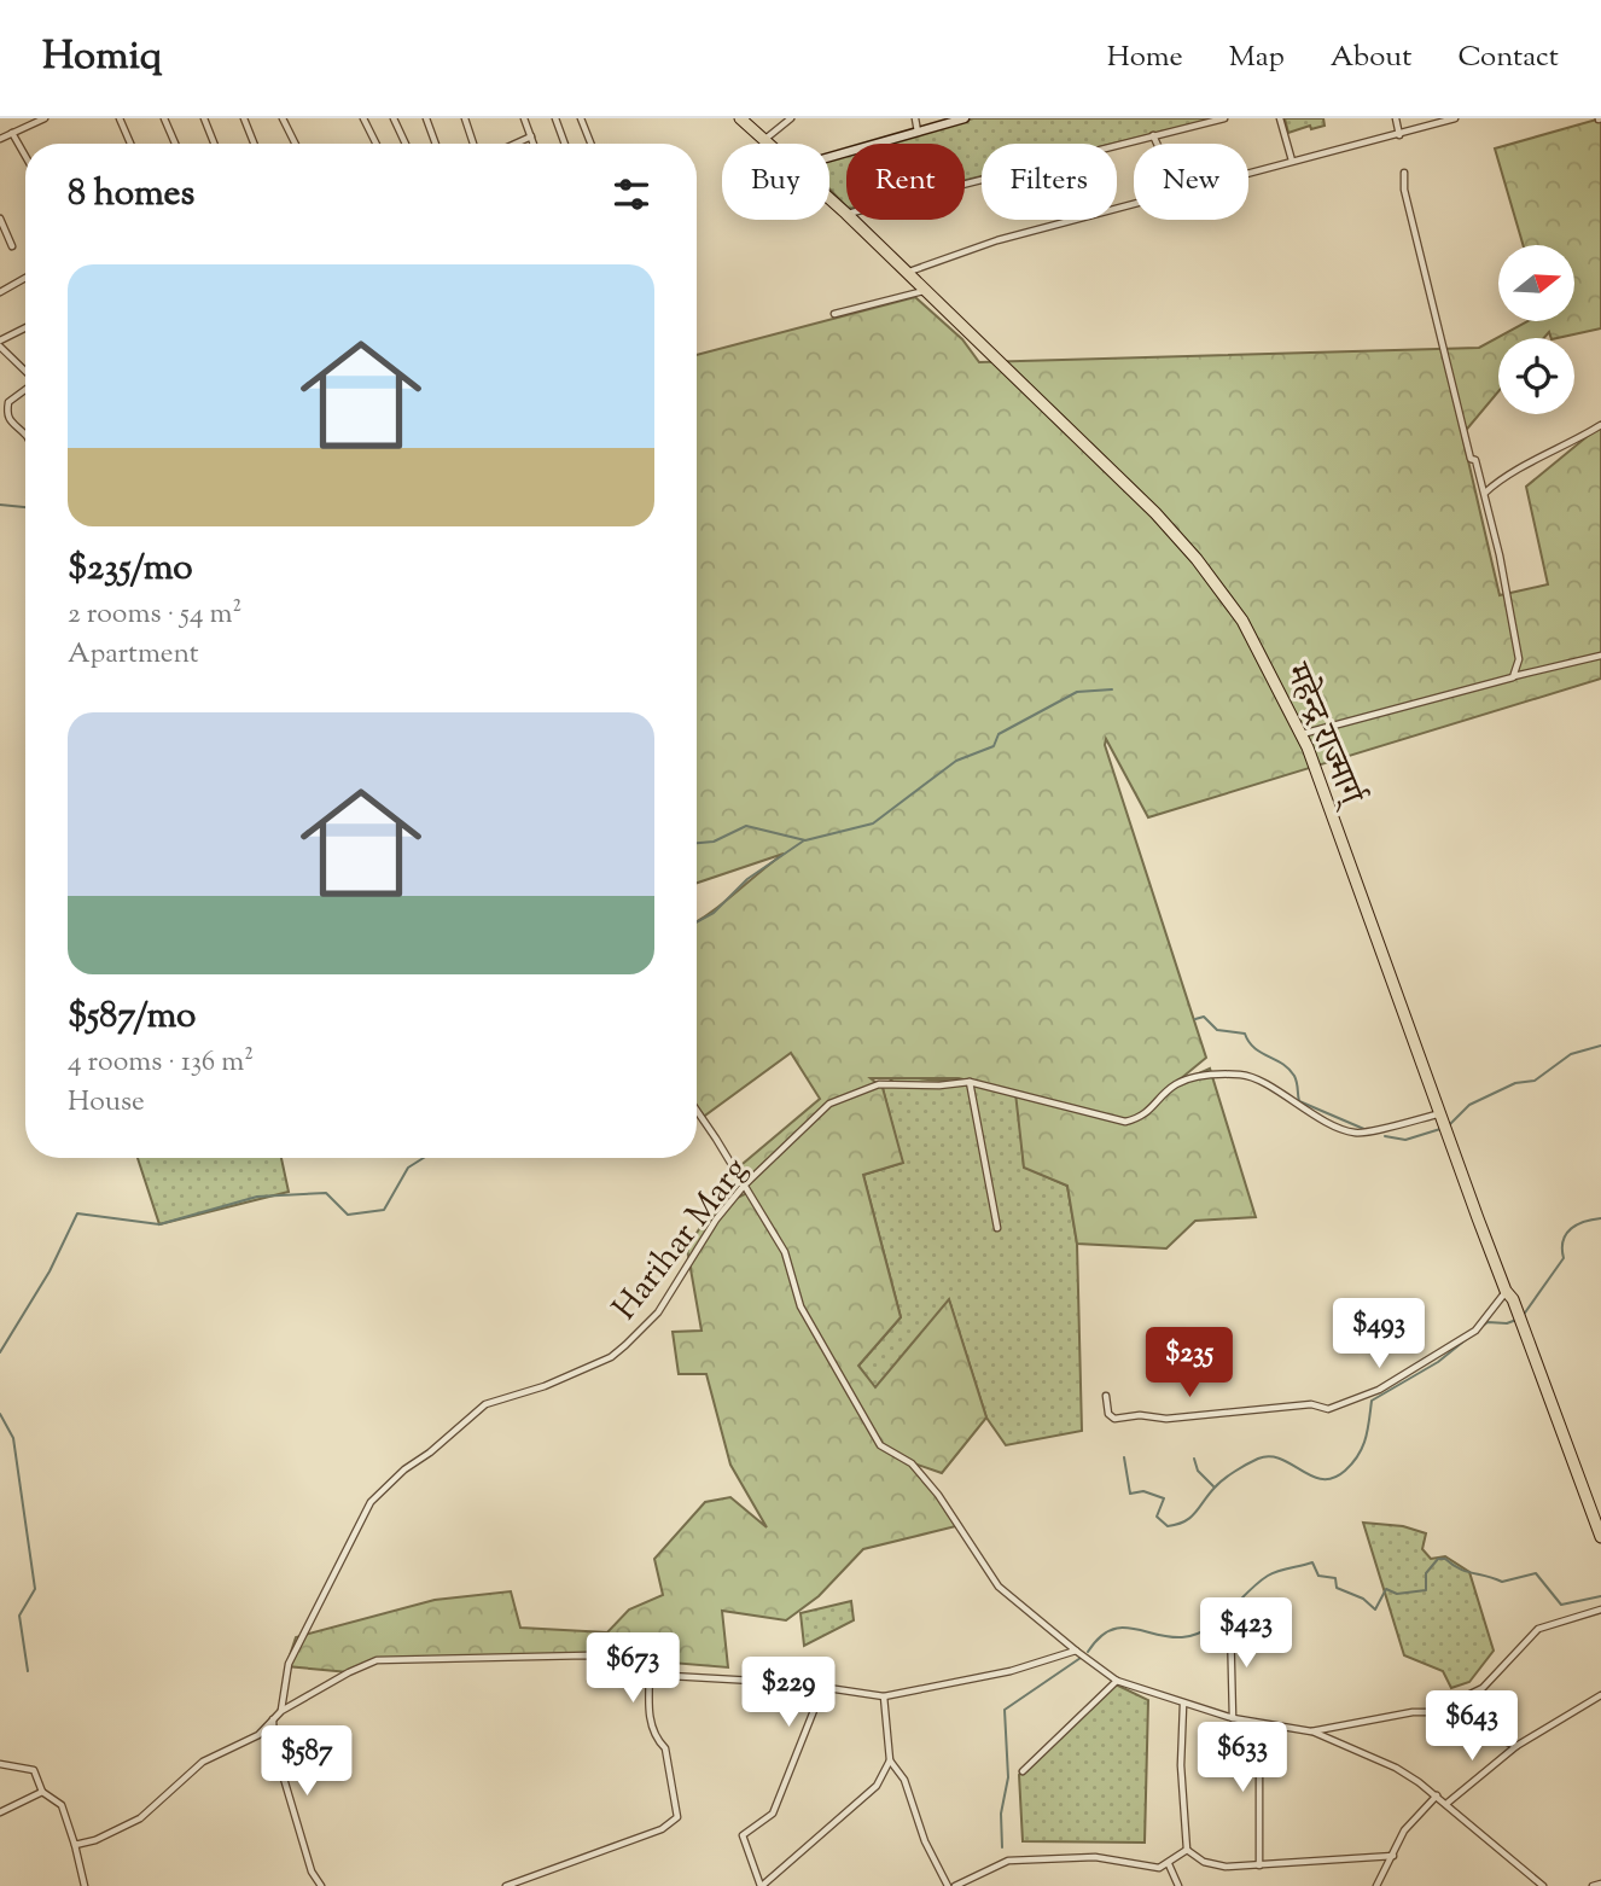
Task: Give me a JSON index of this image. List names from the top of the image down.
{
  "streets": {
    "highway": ["महेन्द्र राज्मार्ग्"],
    "street": ["Harihar Marg"]
  },
  "crossings": [
    ["महेन्द्र राज्मार्ग्", "Harihar Marg"]
  ],
  "north": "right",
  "page": {
    "header": "Homiq",
    "nav": [
      "Home",
      "Map",
      "About",
      "Contact"
    ],
    "chip": [
      "Buy",
      "Rent",
      "Filters",
      "New"
    ],
    "heading": "8 homes",
    "list": [
      {
        "name": "$235/mo",
        "note": "2 rooms · 54 m² · Apartment"
      },
      {
        "name": "$587/mo",
        "note": "4 rooms · 136 m² · House"
      }
    ],
    "price": [
      "$493",
      "$235",
      "$423",
      "$673",
      "$229",
      "$643",
      "$633",
      "$587"
    ]
  }
}
